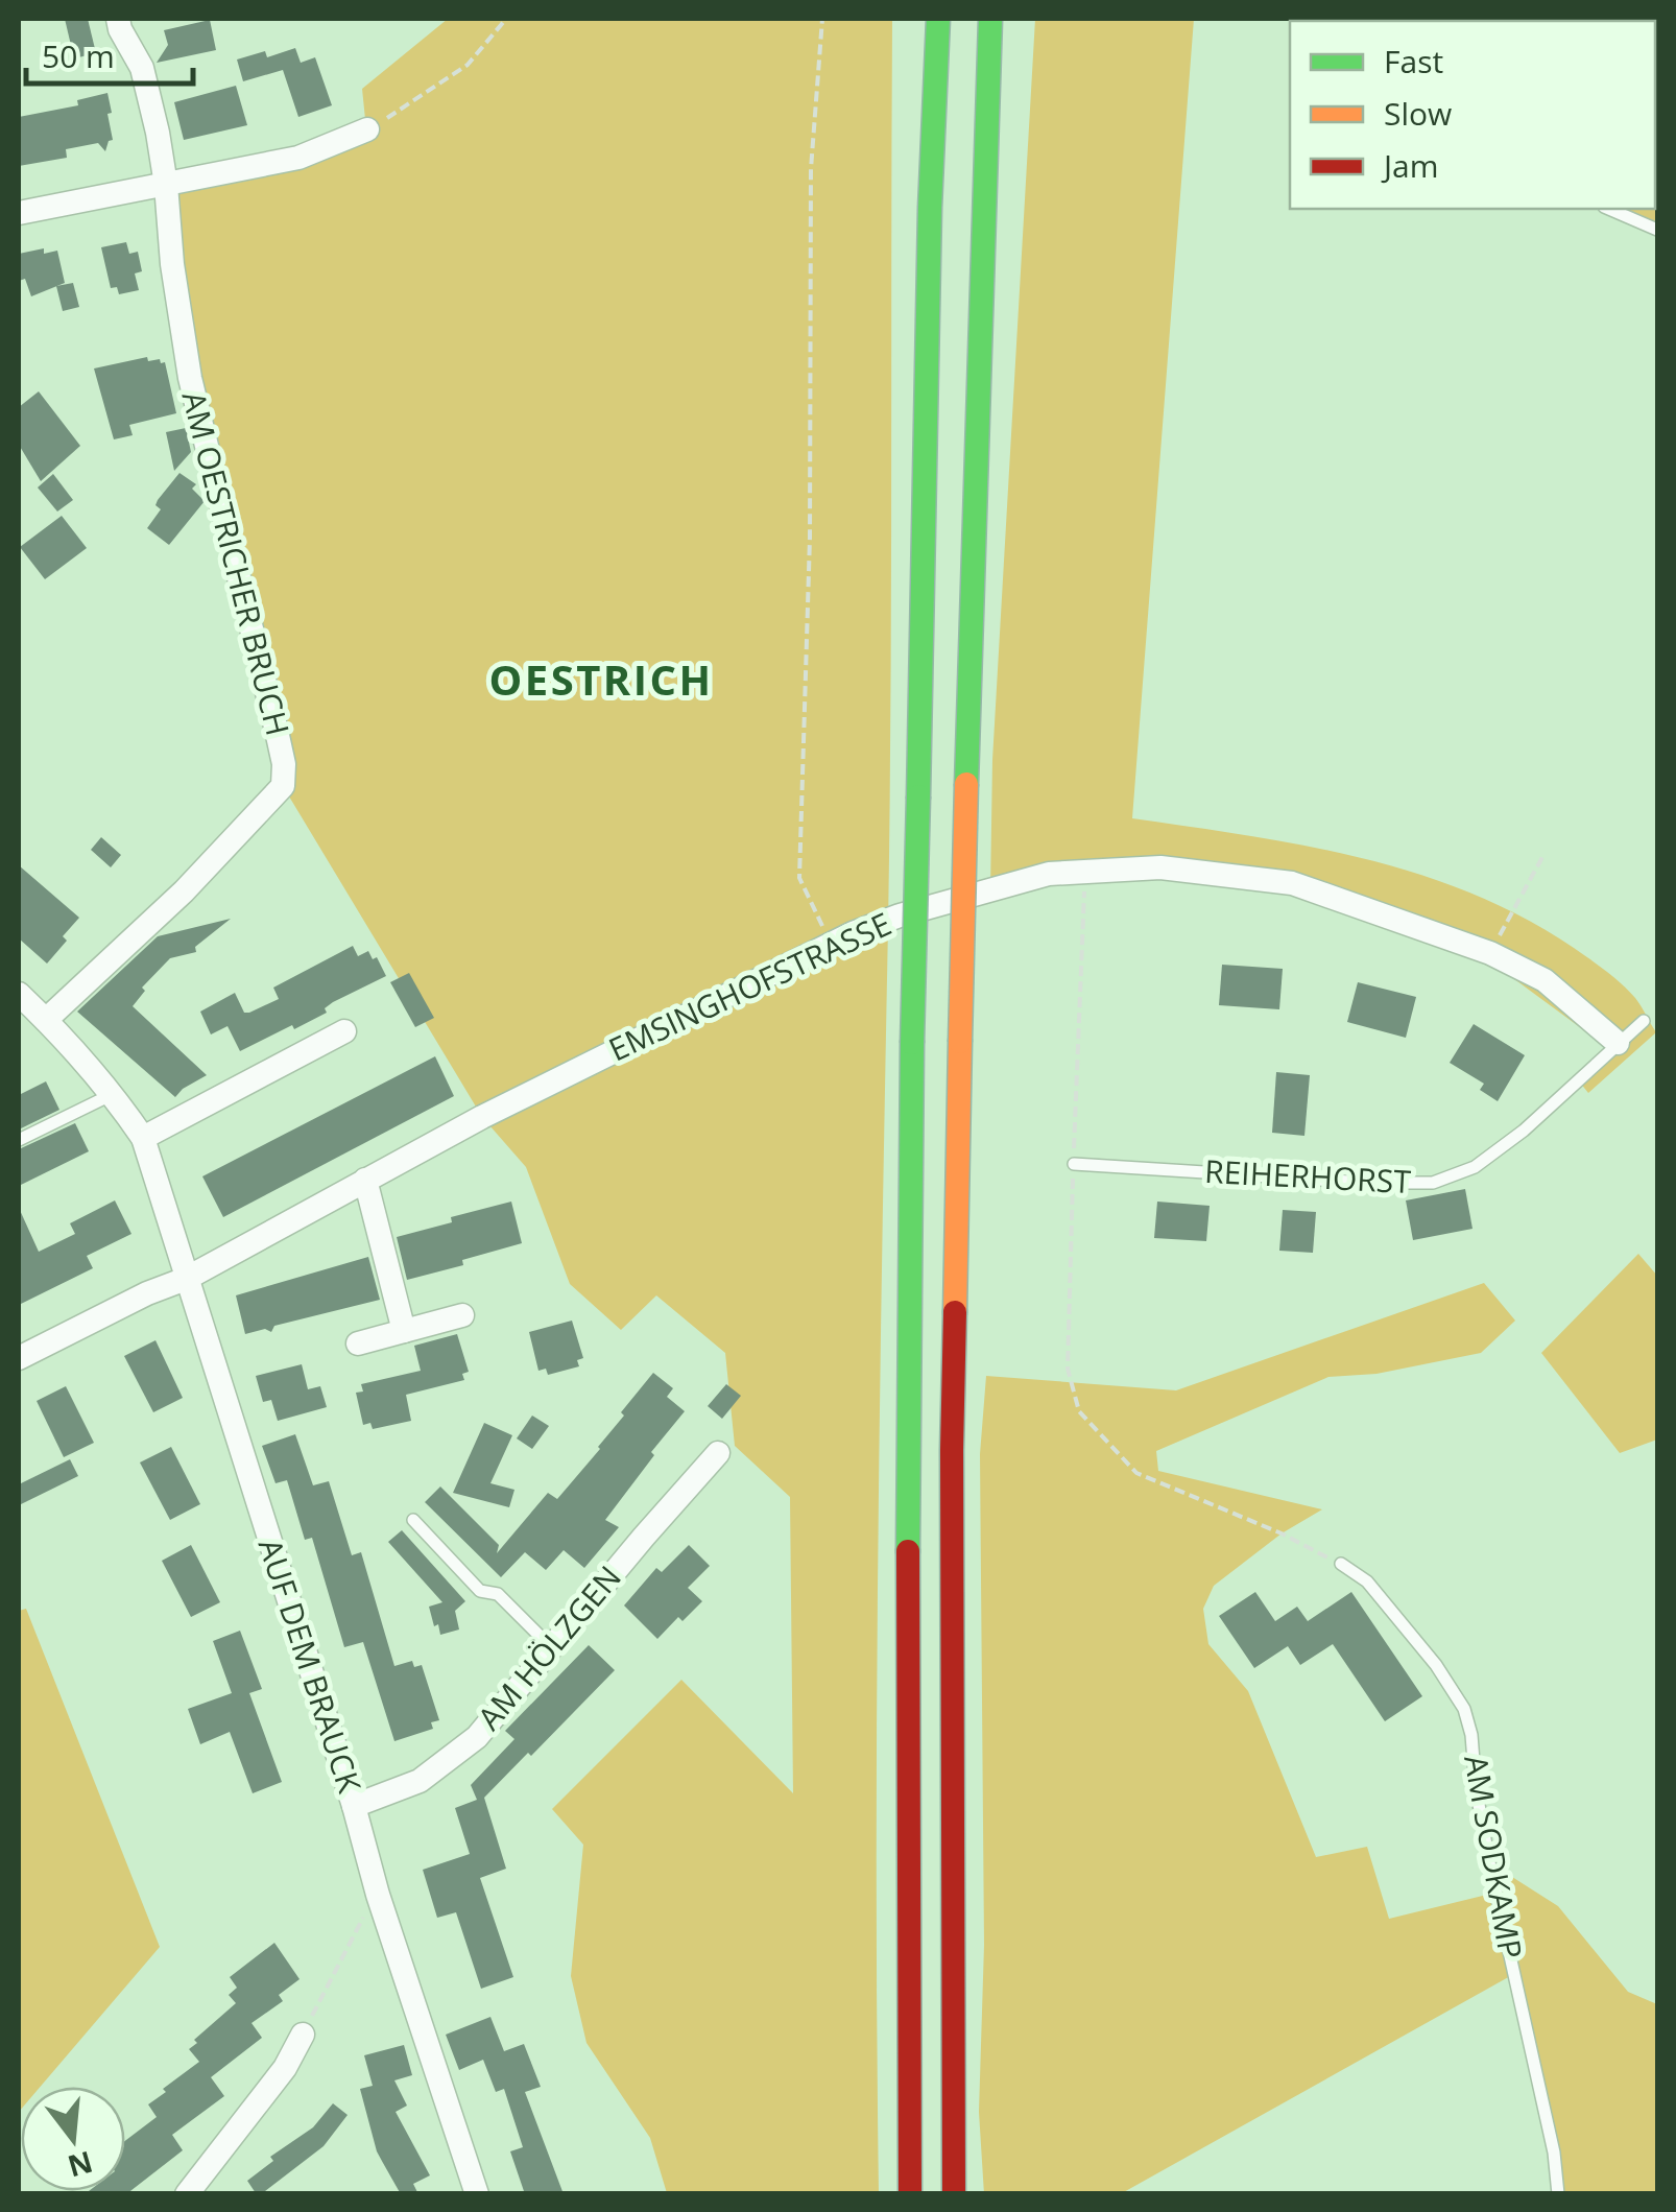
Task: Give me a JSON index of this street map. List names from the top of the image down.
{
  "streets": {
    "street": [
      "AM OESTRICHER BRUCH",
      "EMSINGHOFSTRASSE",
      "AM HÖLZGEN",
      "AUF DEM BRAUCK"
    ],
    "lane": ["REIHERHORST", "AM SODKAMP"]
  },
  "crossings": [
    ["AM OESTRICHER BRUCH", "AUF DEM BRAUCK"],
    ["EMSINGHOFSTRASSE", "REIHERHORST"],
    ["EMSINGHOFSTRASSE", "AUF DEM BRAUCK"],
    ["AM HÖLZGEN", "AUF DEM BRAUCK"]
  ],
  "districts": ["OESTRICH"],
  "legend": ["Fast", "Slow", "Jam"],
  "scale_bar": "50 m",
  "north": "bottom"
}
